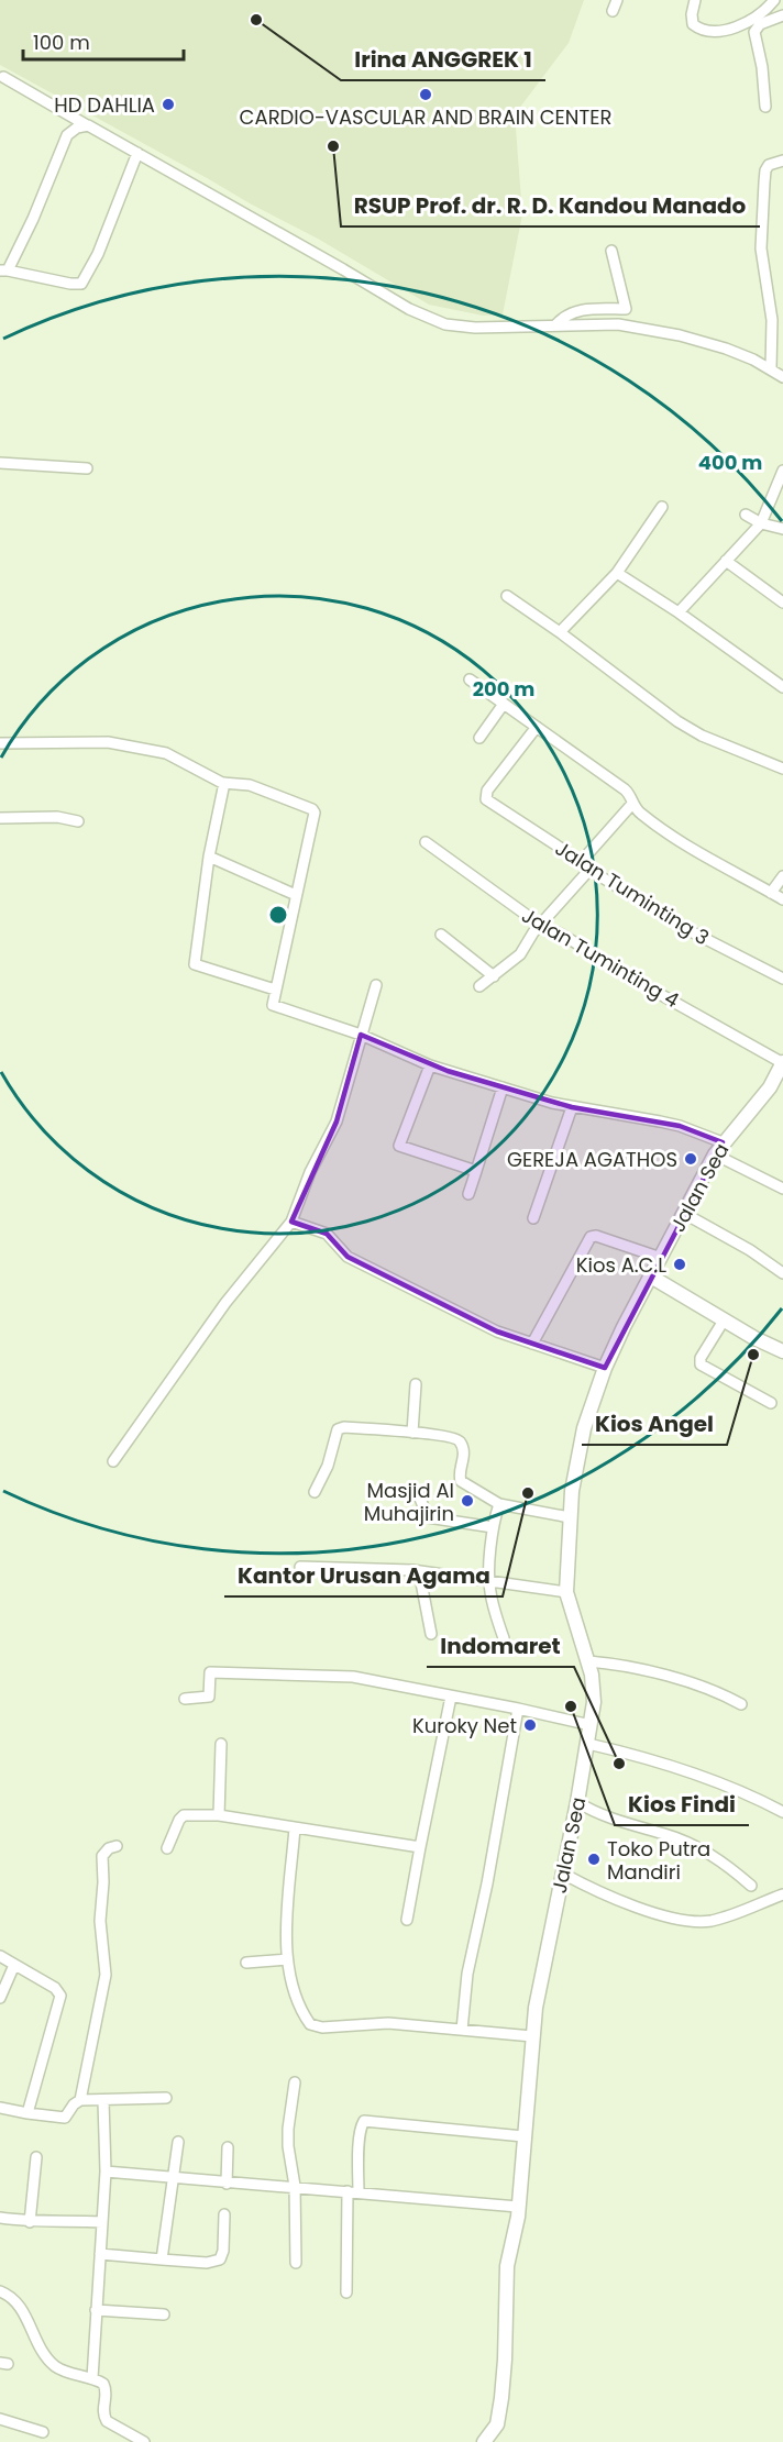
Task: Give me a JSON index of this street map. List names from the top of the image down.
{
  "streets": {
    "main road": ["Jalan Sea"],
    "street": ["Jalan Tuminting 3", "Jalan Tuminting 4"]
  },
  "crossings": [
    ["Jalan Tuminting 4", "Jalan Sea"]
  ],
  "places": [
    "Irina ANGGREK 1",
    "CARDIO-VASCULAR AND BRAIN CENTER",
    "HD DAHLIA",
    "RSUP Prof. dr. R. D. Kandou Manado",
    "GEREJA AGATHOS",
    "Kios A.C.L",
    "Kios Angel",
    "Kantor Urusan Agama",
    "Masjid Al Muhajirin",
    "Kios Findi",
    "Kuroky Net",
    "Indomaret",
    "Toko Putra Mandiri"
  ],
  "scale_bar": "100 m",
  "rings": ["400 m", "200 m"]
}
